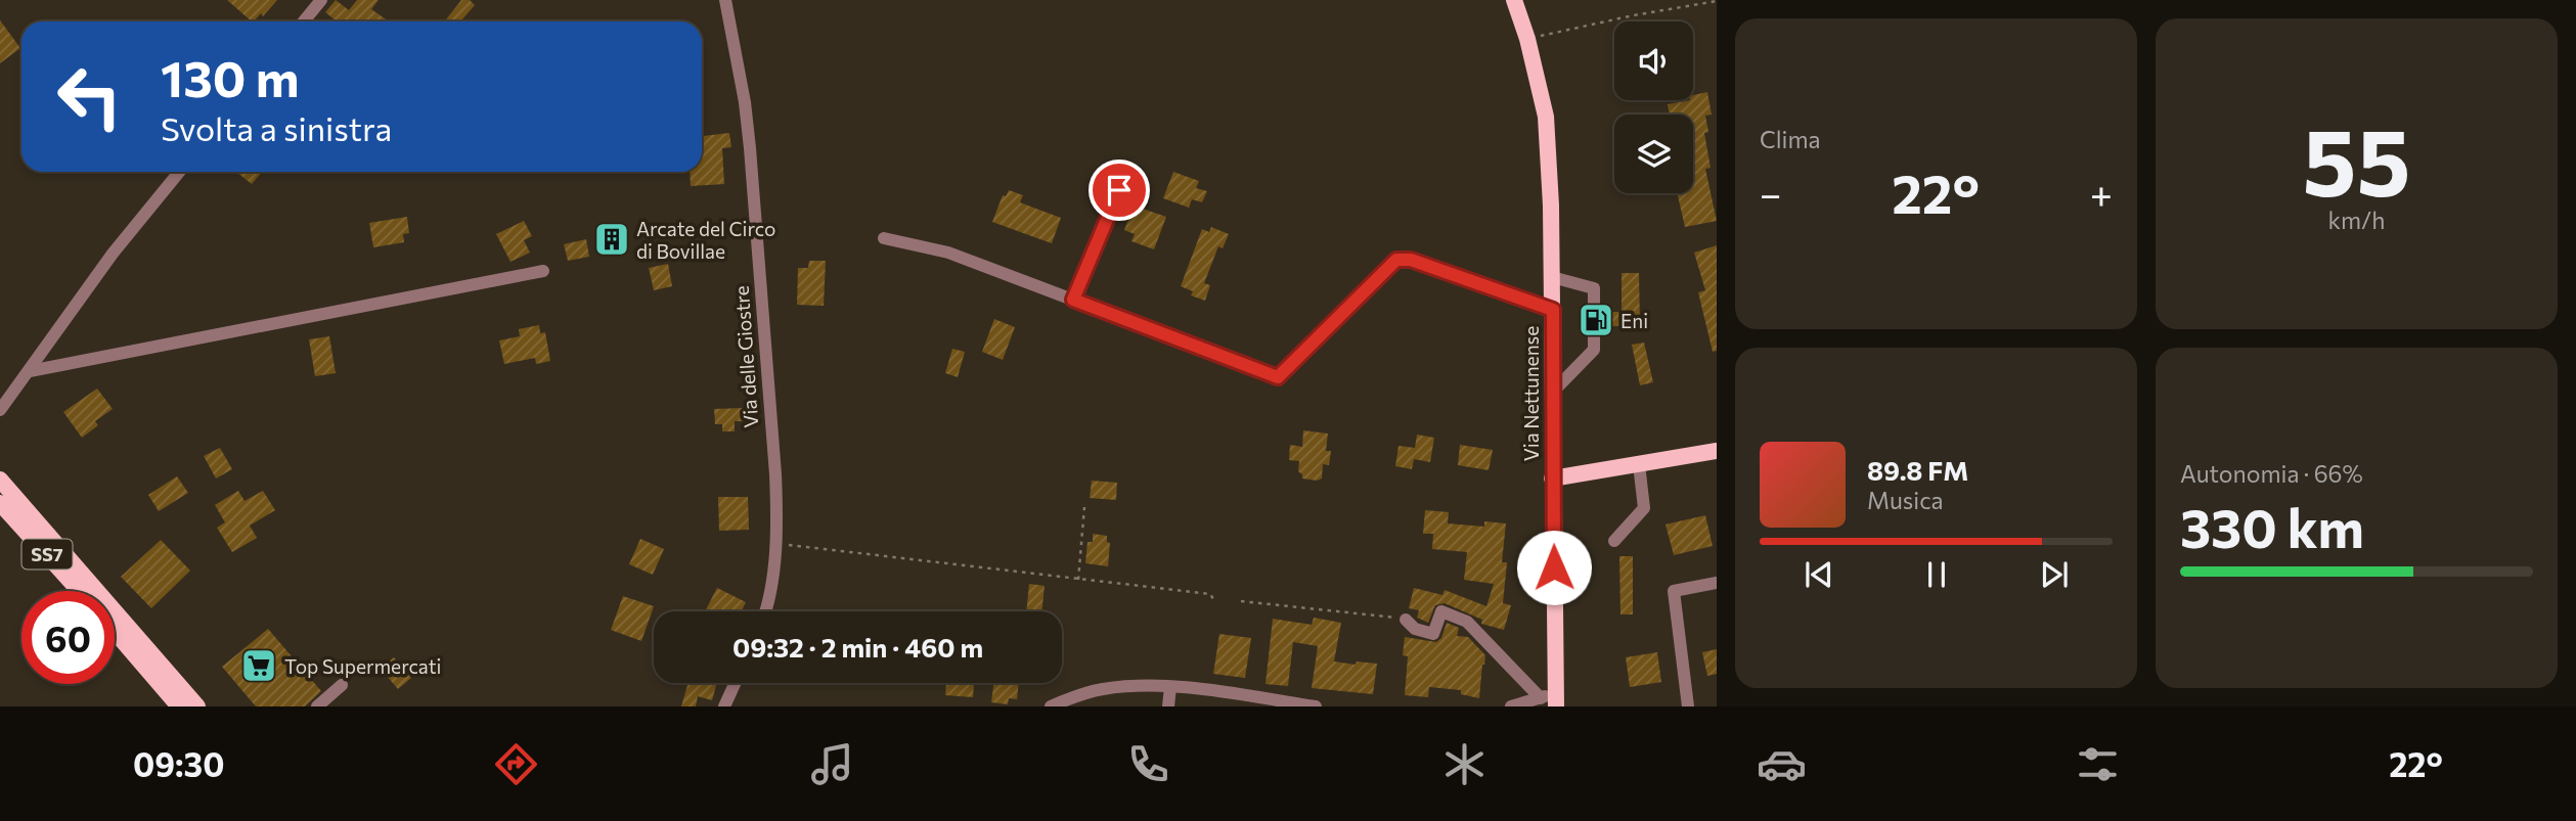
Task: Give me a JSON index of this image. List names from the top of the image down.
{
  "streets": {
    "main road": ["Via Nettunense", "SS7"],
    "street": ["Via delle Giostre"]
  },
  "places": {
    "building": ["Arcate del Circo di Bovillae"],
    "fuel station": ["Eni"],
    "supermarket": ["Top Supermercati"]
  },
  "page": {
    "tile": [
      "Clima",
      ["55", "km/h"],
      ["Autonomia · 66%", "330 km"]
    ],
    "turn": ["130 m", "Svolta a sinistra"],
    "heat": ["−", "22°", "+"],
    "song": ["89.8 FM", "Musica"],
    "limit": "60",
    "trip": "09:32 · 2 min · 460 m",
    "tabs": ["09:30", "22°"]
  }
}
